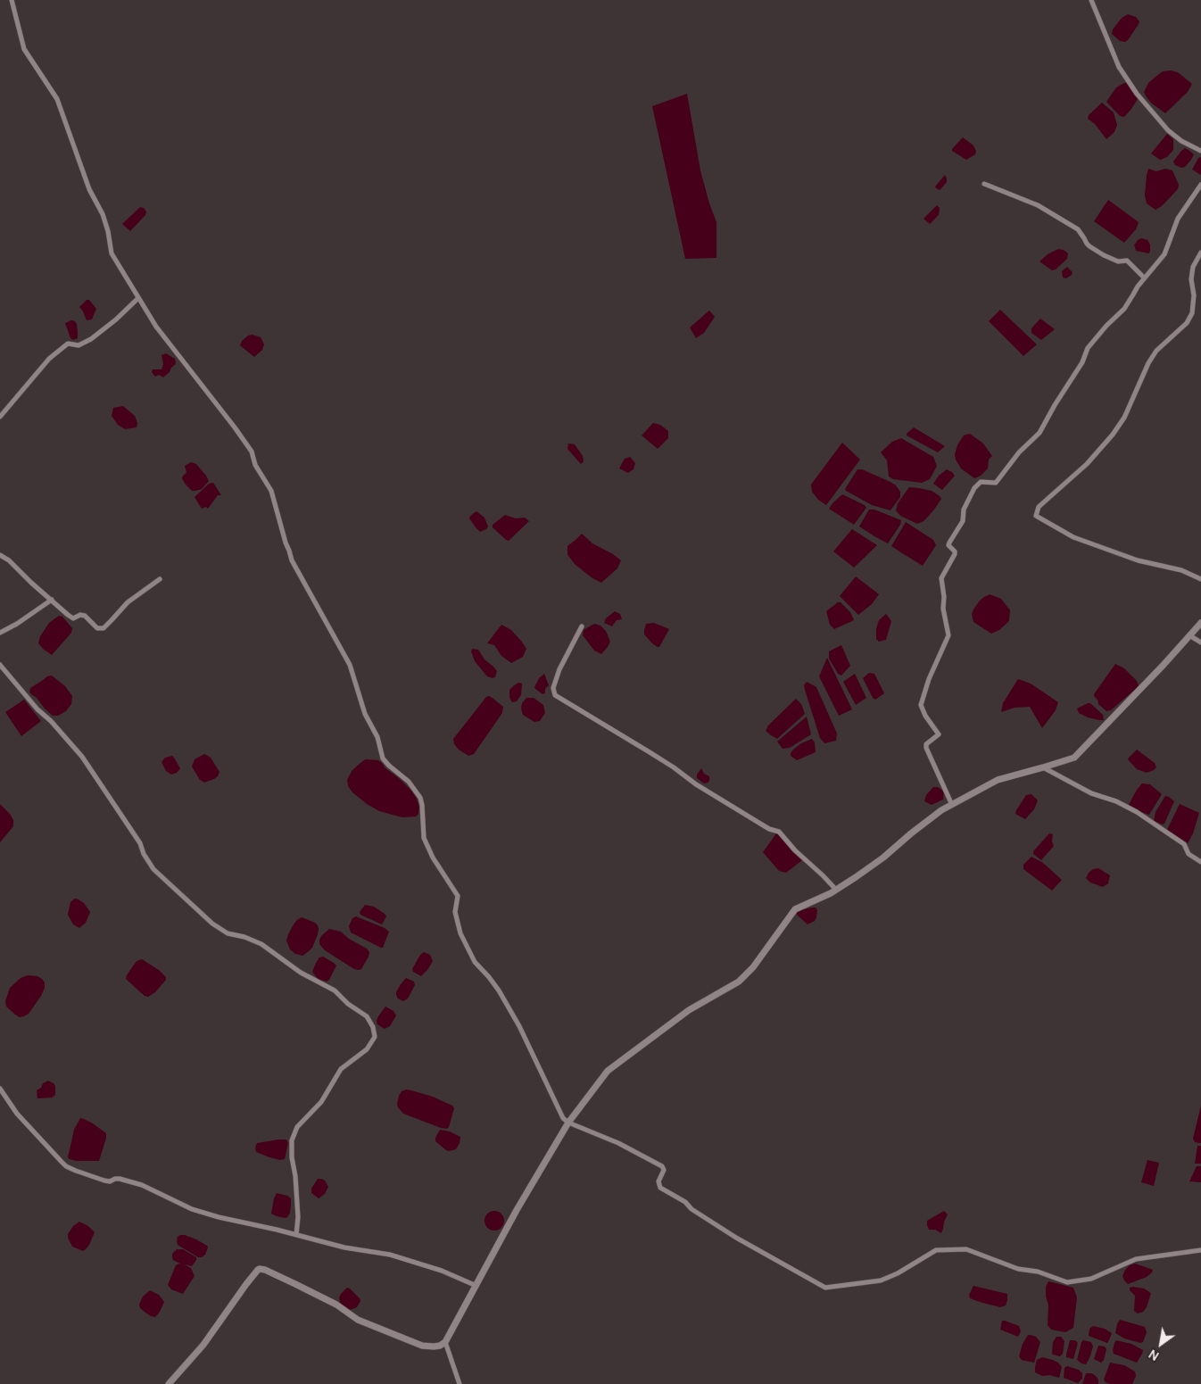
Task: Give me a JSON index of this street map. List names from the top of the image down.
{
  "north": "bottom left"
}
